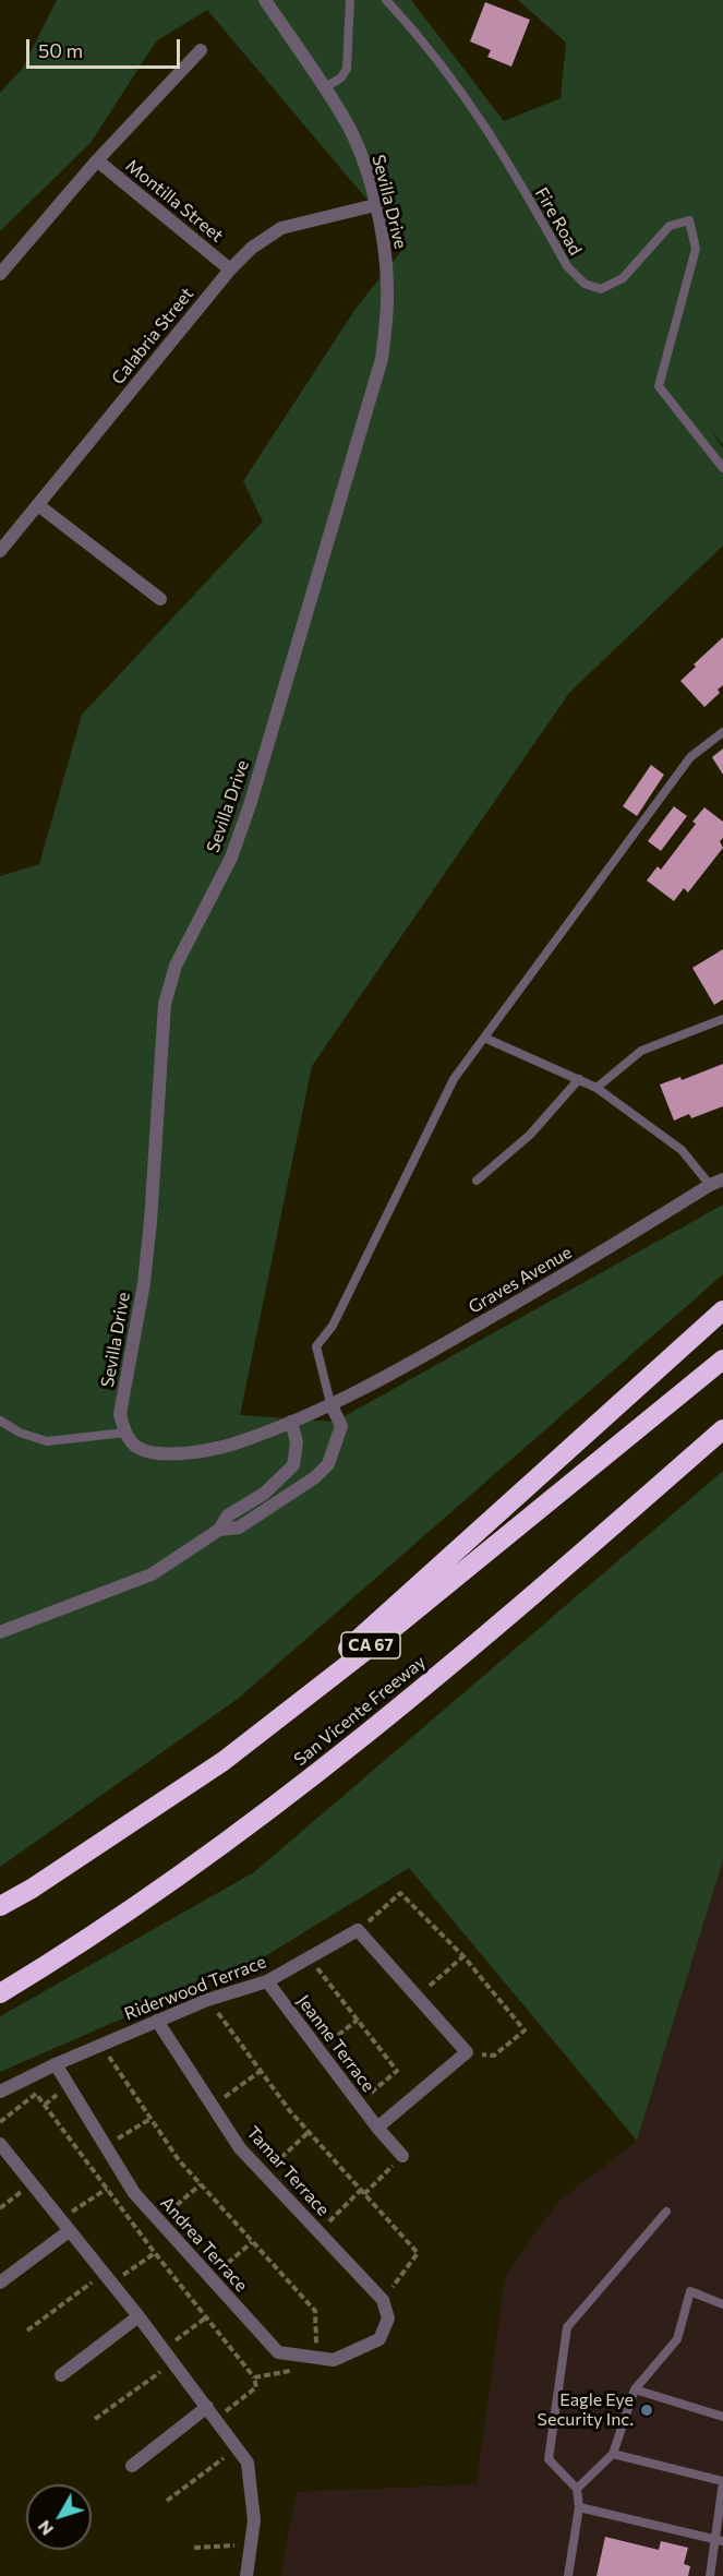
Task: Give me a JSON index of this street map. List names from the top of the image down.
{
  "streets": {
    "highway": ["CA 67", "San Vicente Freeway"],
    "street": [
      "Montilla Street",
      "Sevilla Drive",
      "Calabria Street",
      "Graves Avenue",
      "Riderwood Terrace",
      "Jeanne Terrace",
      "Tamar Terrace",
      "Andrea Terrace"
    ],
    "lane": ["Fire Road"]
  },
  "crossings": [
    ["Montilla Street", "Calabria Street"],
    ["Sevilla Drive", "Calabria Street"],
    ["Riderwood Terrace", "Jeanne Terrace"],
    ["Riderwood Terrace", "Tamar Terrace"],
    ["Riderwood Terrace", "Andrea Terrace"],
    ["Tamar Terrace", "Andrea Terrace"]
  ],
  "places": ["Eagle Eye Security Inc."],
  "scale_bar": "50 m",
  "north": "bottom left"
}
